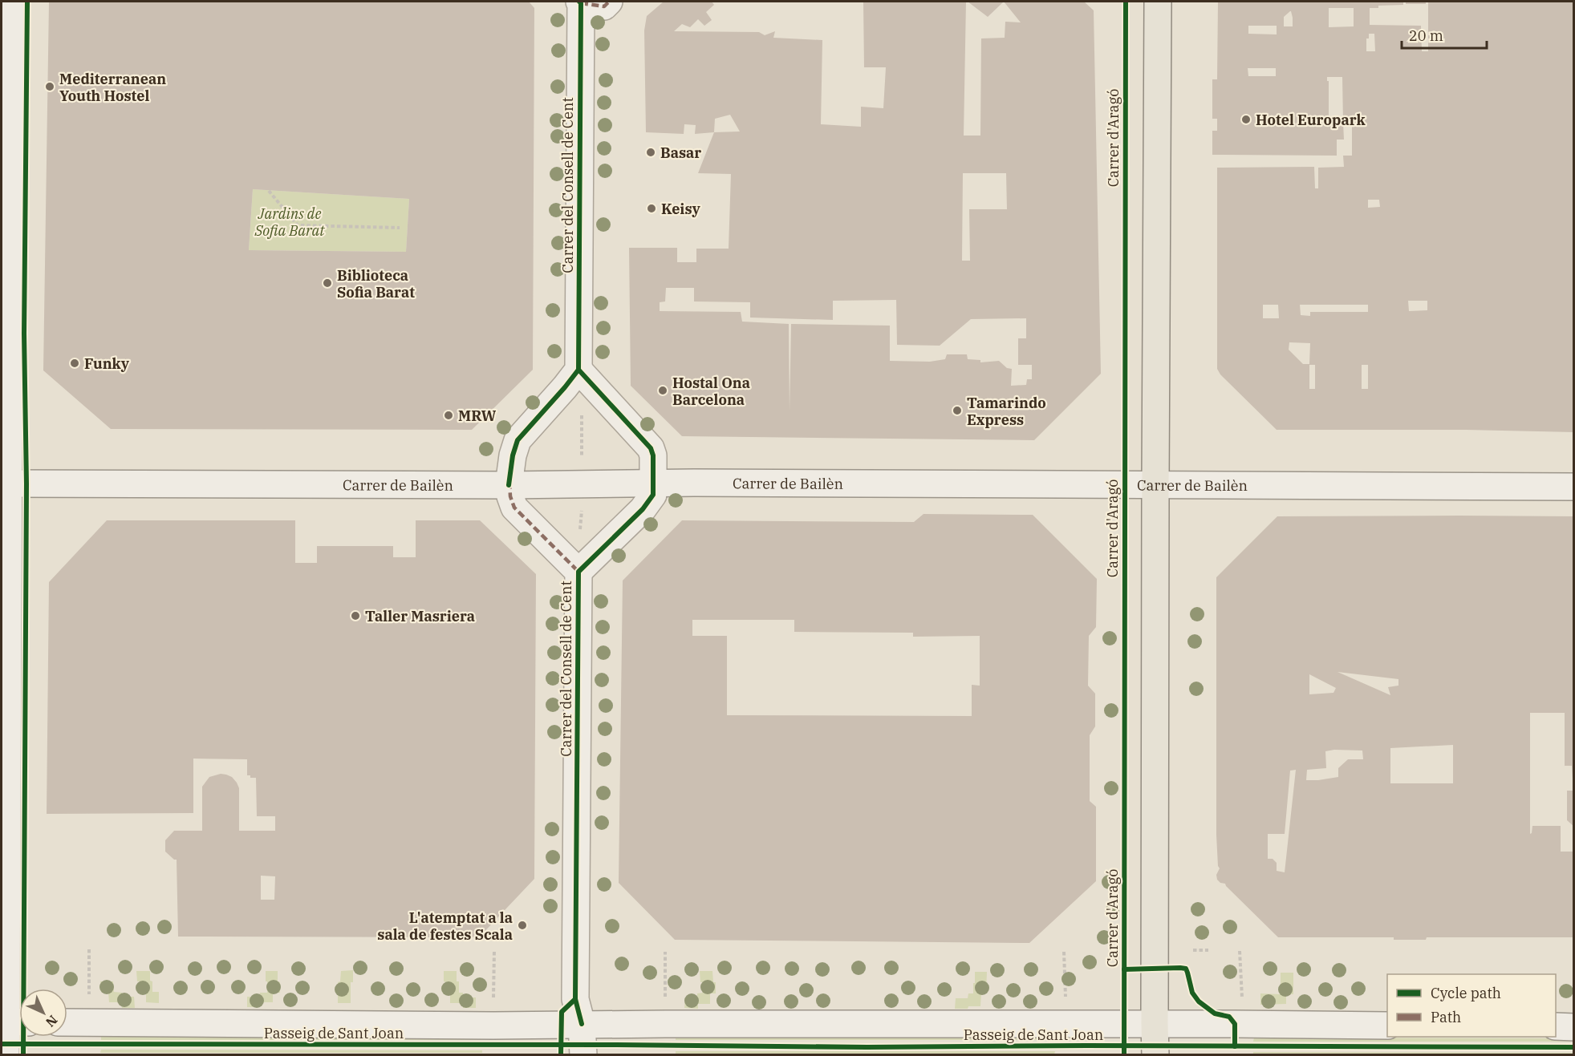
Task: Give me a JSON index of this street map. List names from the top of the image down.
{
  "streets": {
    "street": ["Carrer del Consell de Cent", "Carrer de Bailèn", "Passeig de Sant Joan"],
    "cycle path": ["Carrer d'Aragó"]
  },
  "crossings": [
    ["Carrer del Consell de Cent", "Carrer de Bailèn"],
    ["Carrer del Consell de Cent", "Passeig de Sant Joan"]
  ],
  "parks": ["Jardins de Sofia Barat"],
  "places": [
    "Mediterranean Youth Hostel",
    "Hotel Europark",
    "Basar",
    "Keisy",
    "Biblioteca Sofia Barat",
    "Funky",
    "Hostal Ona Barcelona",
    "Tamarindo Express",
    "MRW",
    "Taller Masriera",
    "L'atemptat a la sala de festes Scala"
  ],
  "legend": ["Cycle path", "Path"],
  "scale_bar": "20 m",
  "north": "bottom right"
}
